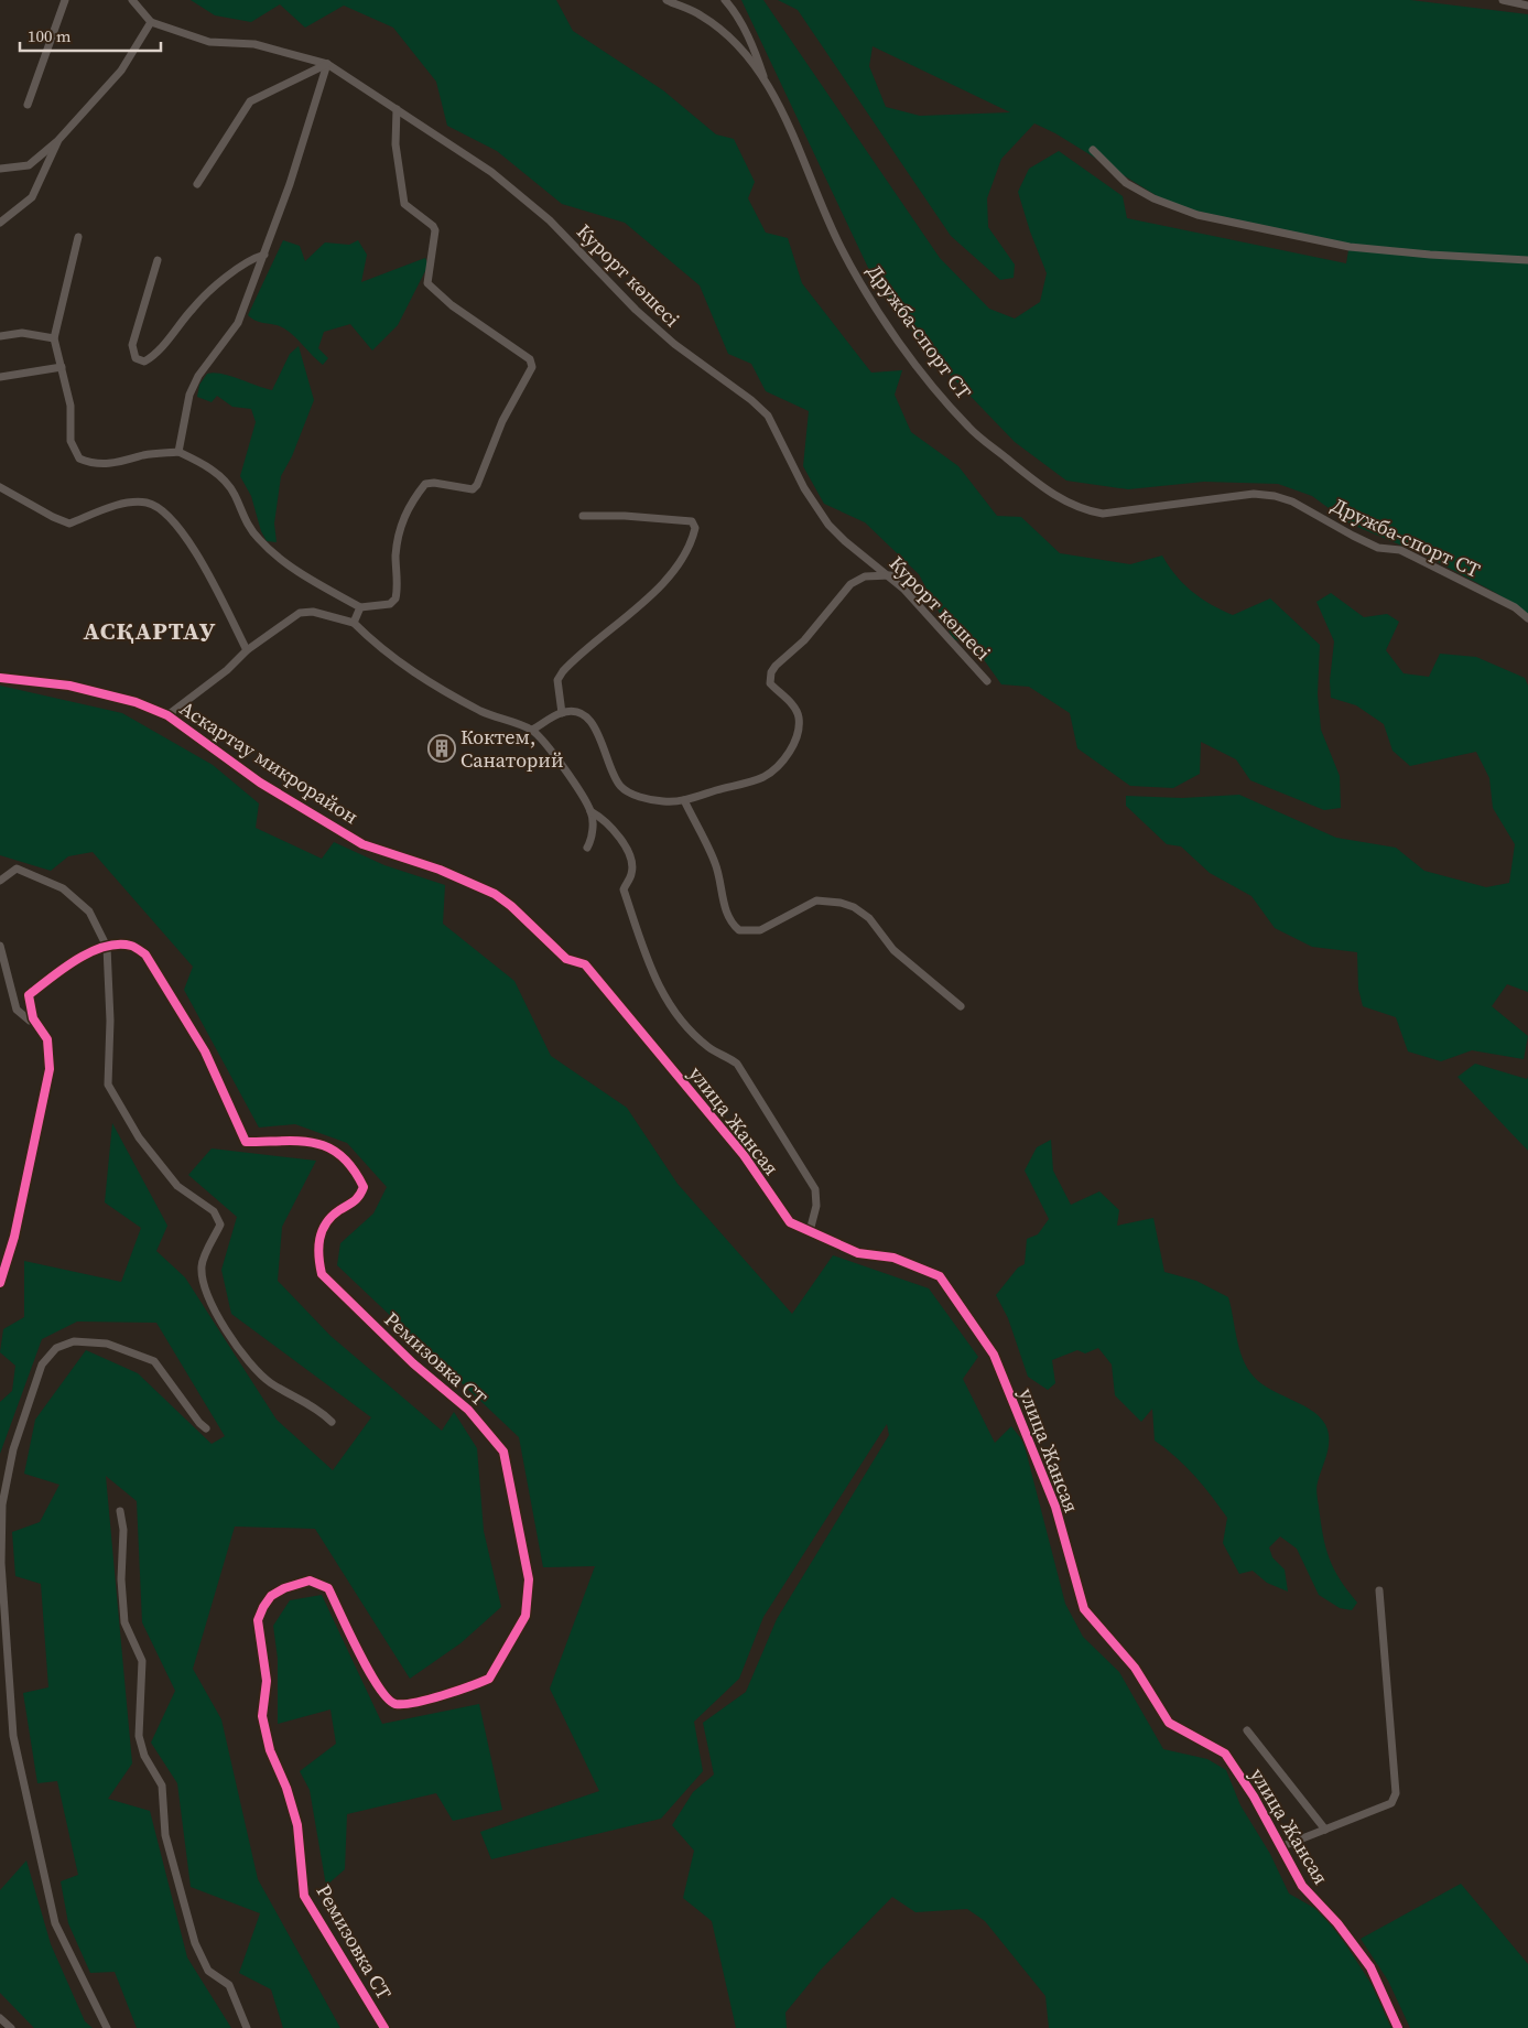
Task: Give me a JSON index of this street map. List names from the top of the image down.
{
  "streets": {
    "street": [
      "Курорт көшесі",
      "Дружба-спорт СТ",
      "Аскартау микрорайон",
      "улица Жансая",
      "Ремизовка СТ"
    ]
  },
  "crossings": [
    ["Аскартау микрорайон", "улица Жансая"]
  ],
  "districts": ["АСҚАРТАУ"],
  "places": {
    "building": ["Коктем, Санаторий"]
  },
  "scale_bar": "100 m"
}
